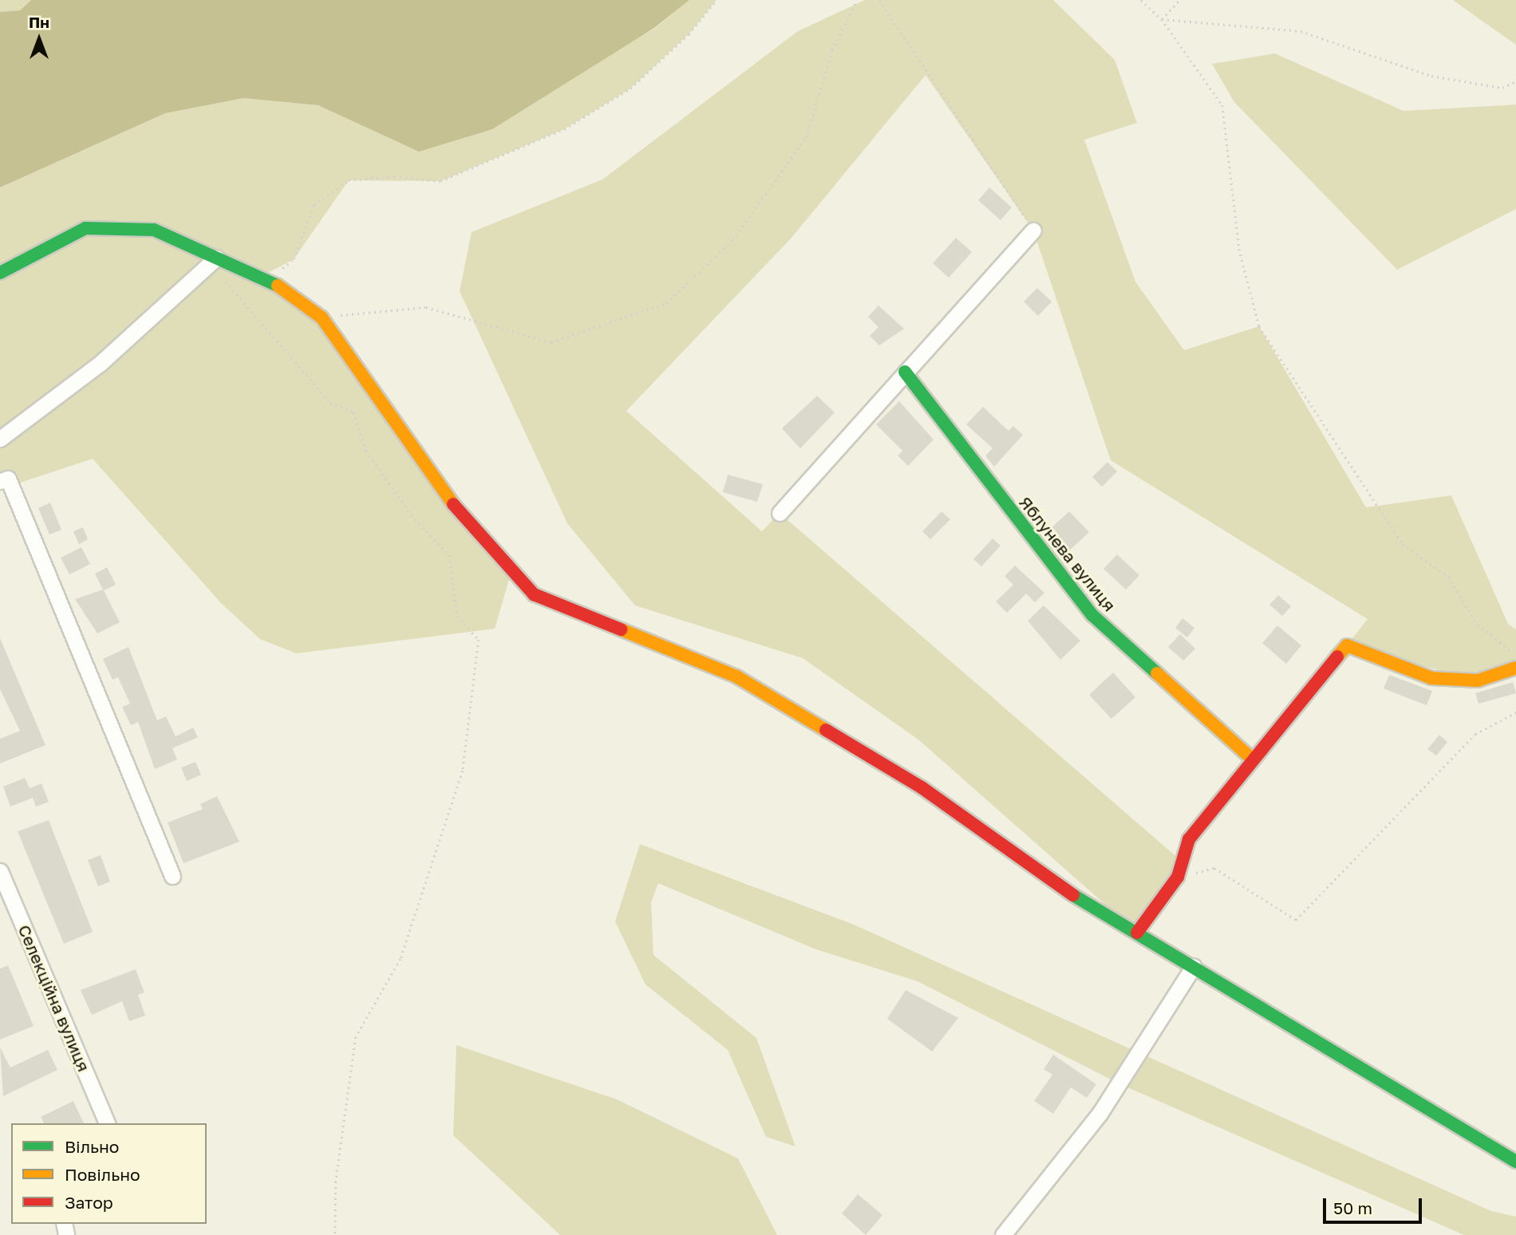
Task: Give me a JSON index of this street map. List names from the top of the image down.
{
  "streets": {
    "street": ["Яблунева вулиця", "Селекційна вулиця"]
  },
  "legend": ["Вільно", "Повільно", "Затор"],
  "scale_bar": "50 m",
  "north": "top"
}
